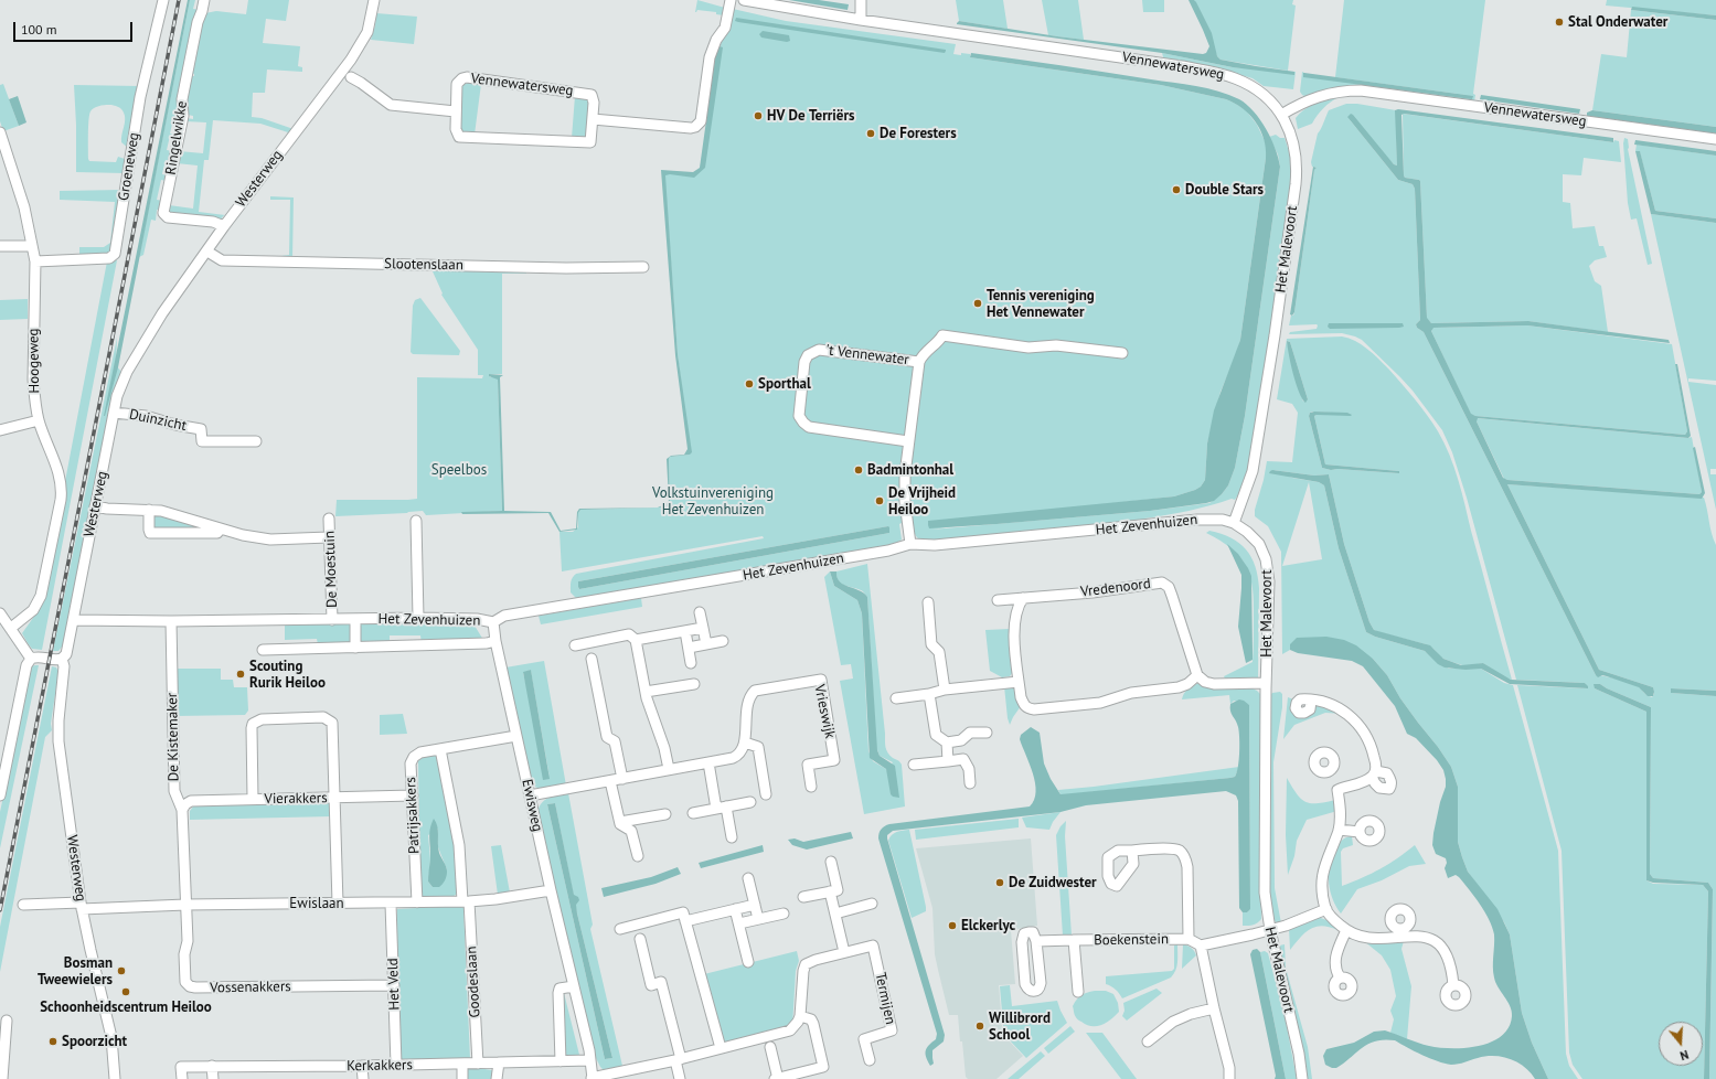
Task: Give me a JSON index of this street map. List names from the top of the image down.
{
  "streets": {
    "street": [
      "Vennewatersweg",
      "Ringelwikke",
      "Groeneweg",
      "Westerweg",
      "Het Malevoort",
      "Slootenslaan",
      "'t Vennewater",
      "Hoogeweg",
      "Duinzicht",
      "Het Zevenhuizen",
      "De Moestuin",
      "Vredenoord",
      "Vrieswijk",
      "De Kistemaker",
      "Vierakkers",
      "Ewisweg",
      "Patrijsakkers",
      "Ewislaan",
      "Boekenstein",
      "Goodeslaan",
      "Het Veld",
      "Vossenakkers",
      "Termijen",
      "Kerkakkers"
    ]
  },
  "crossings": [
    ["Vennewatersweg", "Het Malevoort"],
    ["Ringelwikke", "Westerweg"],
    ["Groeneweg", "Hoogeweg"],
    ["Westerweg", "Slootenslaan"],
    ["Westerweg", "Duinzicht"],
    ["Westerweg", "Het Zevenhuizen"],
    ["Westerweg", "Ewislaan"],
    ["Het Malevoort", "Het Zevenhuizen"],
    ["'t Vennewater", "Het Zevenhuizen"],
    ["Het Zevenhuizen", "De Moestuin"],
    ["Het Zevenhuizen", "De Kistemaker"],
    ["Het Zevenhuizen", "Ewisweg"],
    ["De Kistemaker", "Vierakkers"],
    ["De Kistemaker", "Ewislaan"],
    ["De Kistemaker", "Vossenakkers"],
    ["Vierakkers", "Patrijsakkers"],
    ["Ewisweg", "Patrijsakkers"],
    ["Ewisweg", "Ewislaan"],
    ["Ewisweg", "Kerkakkers"],
    ["Patrijsakkers", "Ewislaan"],
    ["Ewislaan", "Goodeslaan"],
    ["Ewislaan", "Het Veld"],
    ["Ewislaan", "Vossenakkers"],
    ["Goodeslaan", "Kerkakkers"],
    ["Het Veld", "Vossenakkers"],
    ["Het Veld", "Kerkakkers"]
  ],
  "parks": ["Speelbos", "Volkstuinvereniging Het Zevenhuizen"],
  "places": [
    "Stal Onderwater",
    "HV De Terriërs",
    "De Foresters",
    "Double Stars",
    "Tennis vereniging Het Vennewater",
    "Sporthal",
    "Badmintonhal",
    "De Vrijheid Heiloo",
    "Scouting Rurik Heiloo",
    "De Zuidwester",
    "Elckerlyc",
    "Bosman Tweewielers",
    "Schoonheidscentrum Heiloo",
    "Willibrord School",
    "Spoorzicht"
  ],
  "scale_bar": "100 m",
  "north": "bottom"
}
